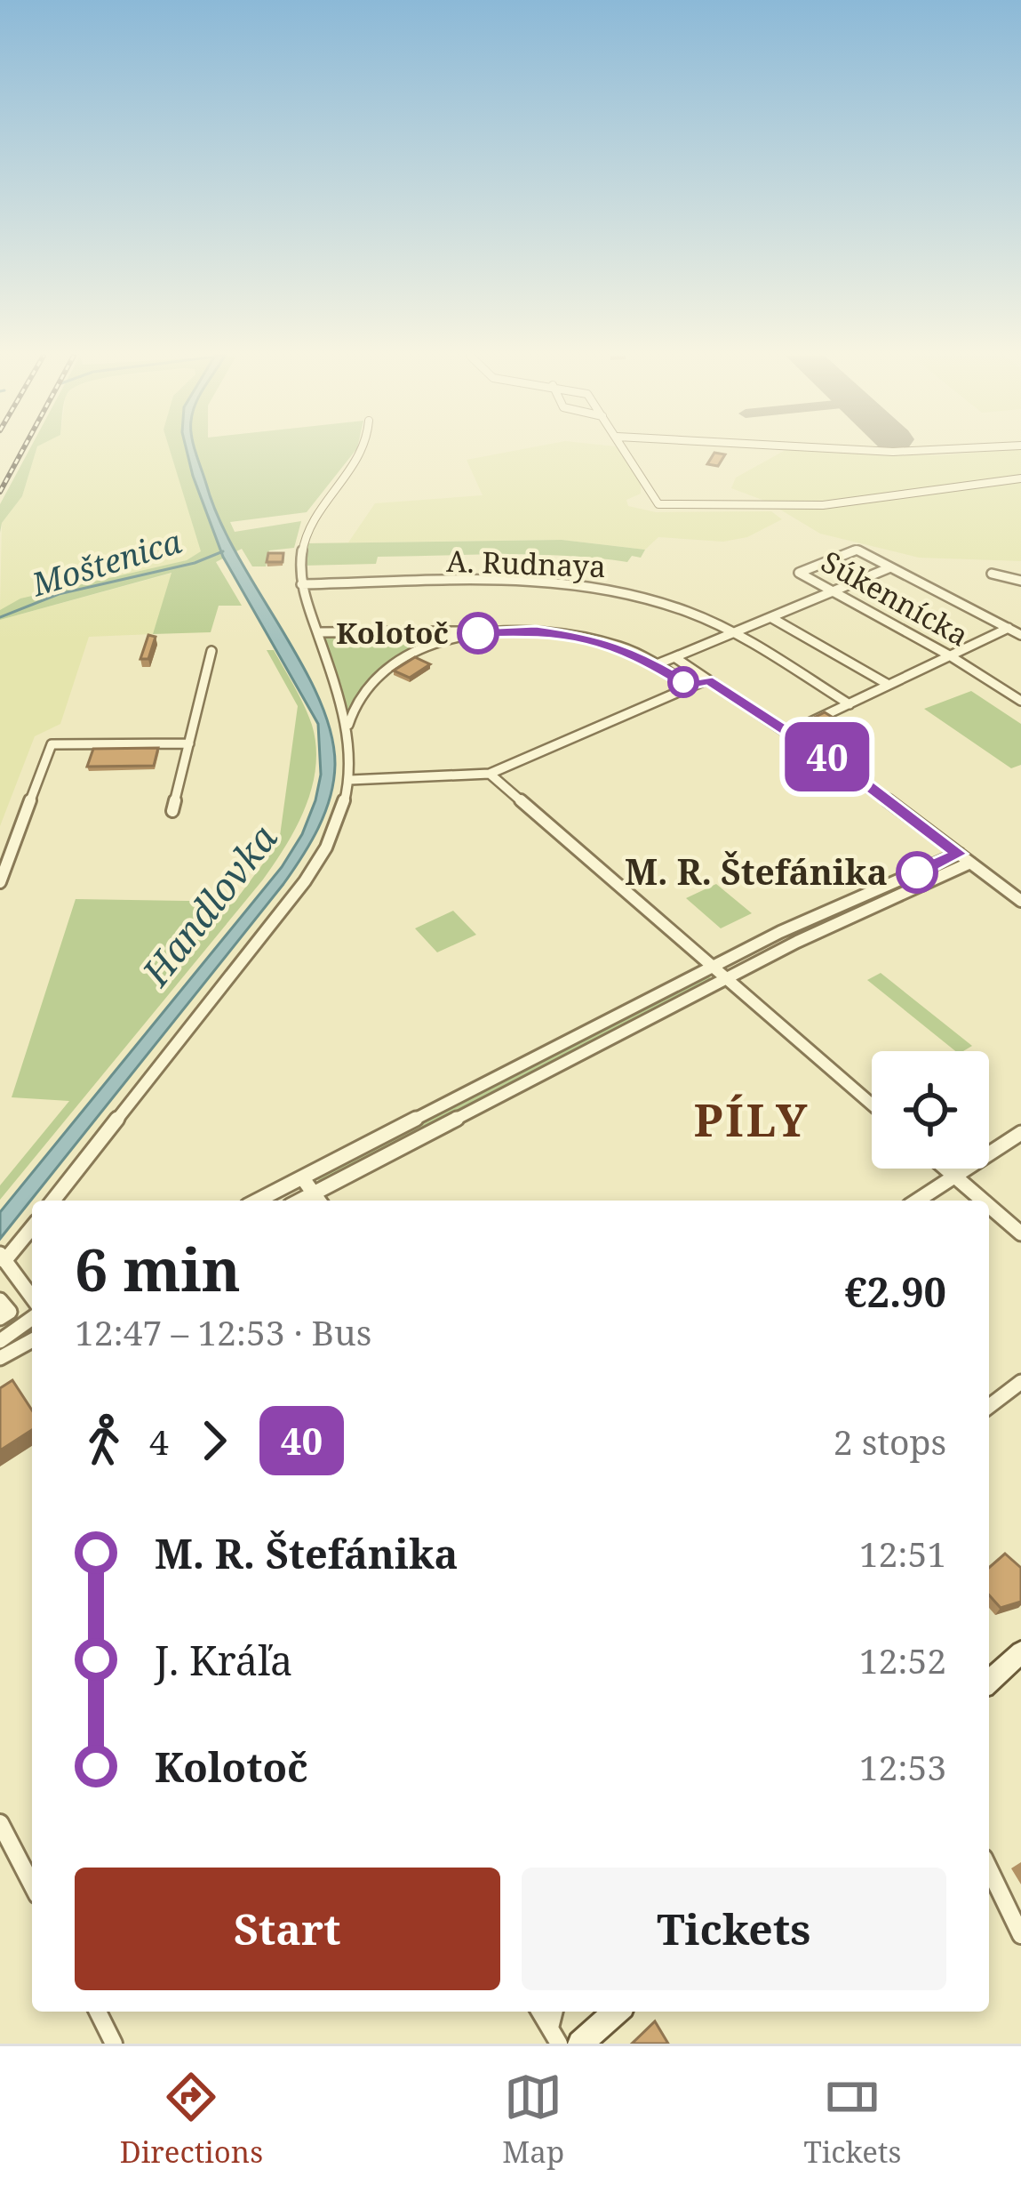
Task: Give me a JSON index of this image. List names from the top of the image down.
{
  "streets": {
    "street": ["A. Rudnaya", "Súkennícka"]
  },
  "districts": ["PÍLY"],
  "water": ["Moštenica", "Handlovka"],
  "places": ["Kolotoč", "M. R. Štefánika"],
  "lines": ["bus line 40"],
  "page": {
    "on_map": "40",
    "heading": ["6 min", "12:47 – 12:53 · Bus", "€2.90"],
    "legs": ["4", "40", "2 stops"],
    "list": [
      {
        "name": "M. R. Štefánika",
        "value": "12:51"
      },
      {
        "name": "J. Kráľa",
        "value": "12:52"
      },
      {
        "name": "Kolotoč",
        "value": "12:53"
      }
    ],
    "buttons": ["Start", "Tickets"],
    "tabs": ["Directions", "Map", "Tickets"]
  }
}
